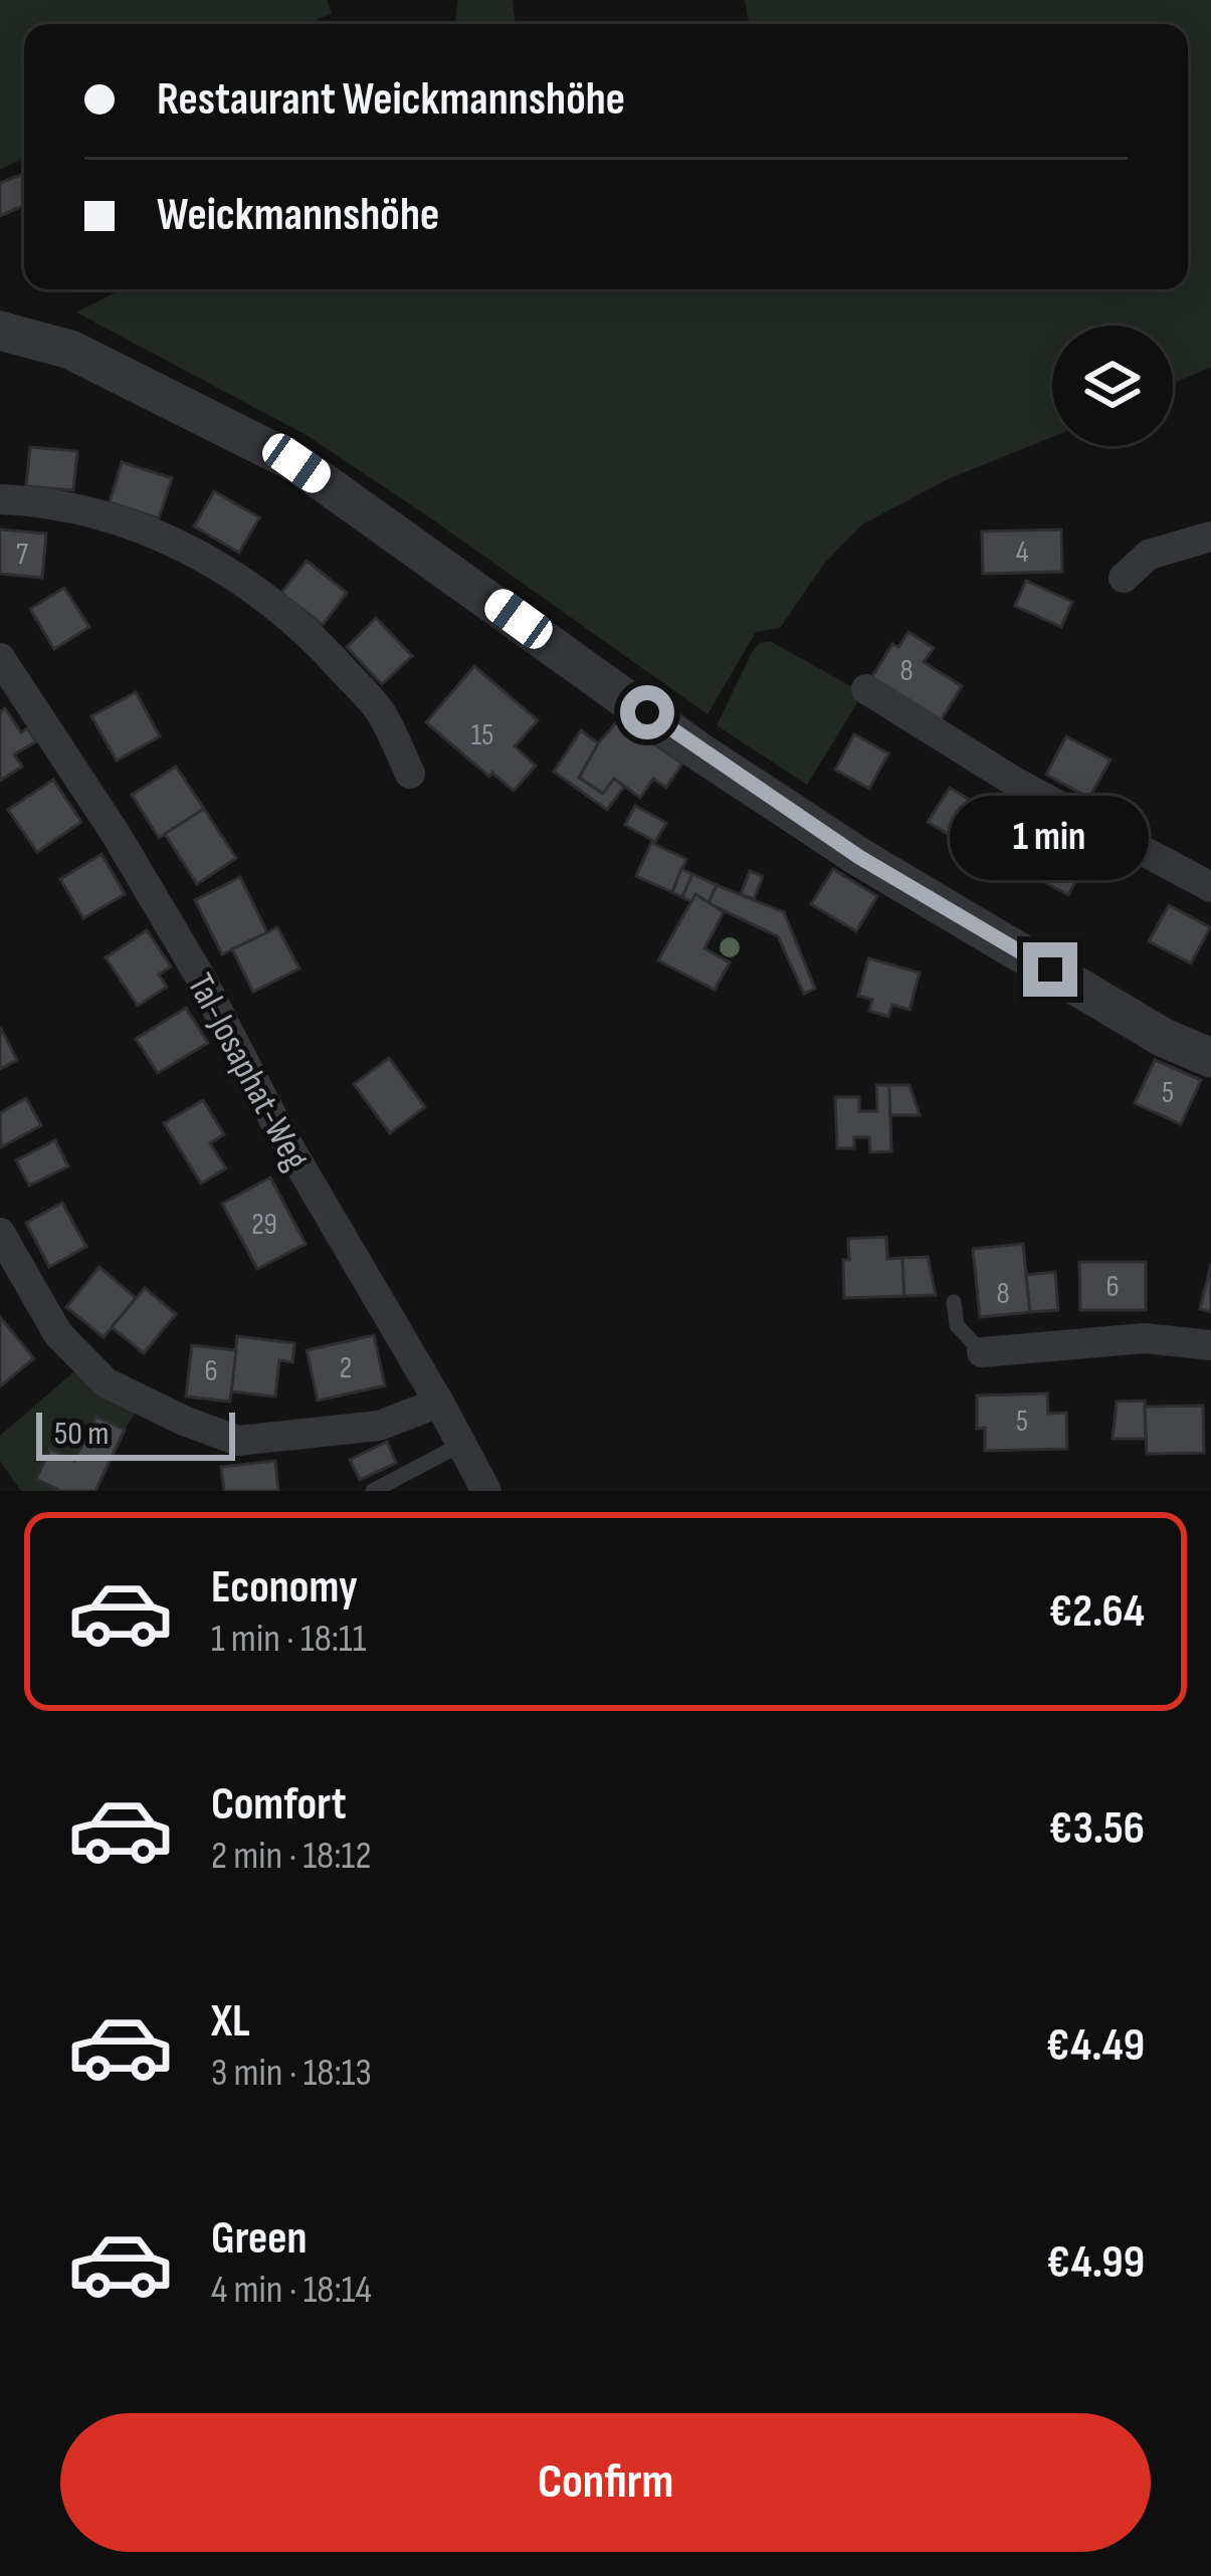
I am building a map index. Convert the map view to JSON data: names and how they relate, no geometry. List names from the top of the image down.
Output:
{
  "streets": {
    "street": ["Tal-Josaphat-Weg"]
  },
  "house_numbers": [
    "4",
    "7",
    "8",
    "15",
    "5",
    "29",
    "6",
    "8",
    "2",
    "6",
    "5"
  ],
  "scale_bar": "50 m",
  "page": {
    "banner": ["Restaurant Weickmannshöhe", "Weickmannshöhe"],
    "bubble": "1 min",
    "scale": "50 m",
    "list": [
      {
        "name": "Economy",
        "note": "1 min · 18:11",
        "value": "€2.64"
      },
      {
        "name": "Comfort",
        "note": "2 min · 18:12",
        "value": "€3.56"
      },
      {
        "name": "XL",
        "note": "3 min · 18:13",
        "value": "€4.49"
      },
      {
        "name": "Green",
        "note": "4 min · 18:14",
        "value": "€4.99"
      }
    ],
    "buttons": "Confirm"
  }
}
